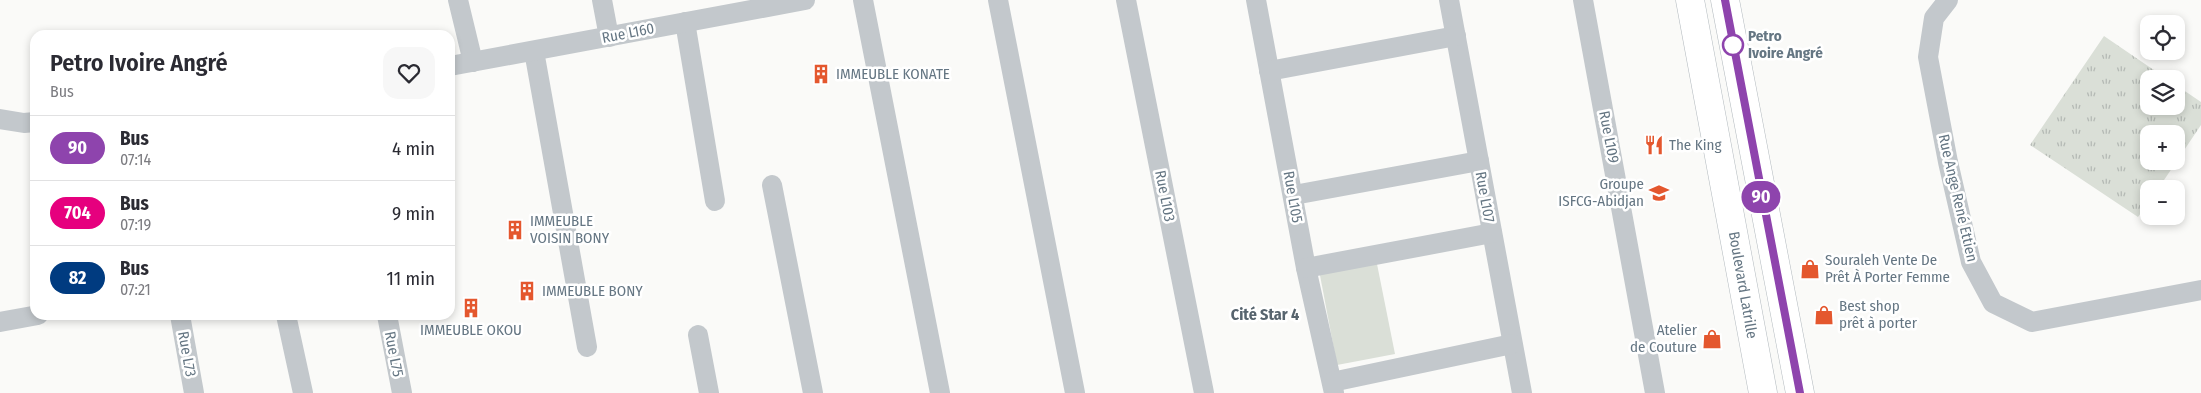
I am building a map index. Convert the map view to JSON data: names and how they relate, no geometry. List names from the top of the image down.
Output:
{
  "streets": {
    "main road": ["Boulevard Latrille"],
    "street": [
      "Rue L160",
      "Rue L109",
      "Rue L103",
      "Rue L105",
      "Rue L107",
      "Rue Ange René Ettien",
      "Rue L73",
      "Rue L75"
    ]
  },
  "districts": ["Cité Star 4"],
  "places": {
    "other": ["Petro Ivoire Angré"],
    "building": [
      "IMMEUBLE KONATE",
      "IMMEUBLE VOISIN BONY",
      "IMMEUBLE BONY",
      "IMMEUBLE OKOU"
    ],
    "restaurant": ["The King"],
    "school or university": ["Groupe ISFCG-Abidjan"],
    "shop": ["Souraleh Vente De Prêt À Porter Femme", "Best shop prêt à porter", "Atelier de Couture"]
  },
  "lines": ["bus line 90"],
  "page": {
    "on_map": "90",
    "map_buttons": ["+", "−"],
    "heading": ["Petro Ivoire Angré", "Bus"],
    "list": [
      {
        "mark": "90",
        "name": "Bus",
        "note": "07:14",
        "value": "4 min"
      },
      {
        "mark": "704",
        "name": "Bus",
        "note": "07:19",
        "value": "9 min"
      },
      {
        "mark": "82",
        "name": "Bus",
        "note": "07:21",
        "value": "11 min"
      }
    ]
  }
}
